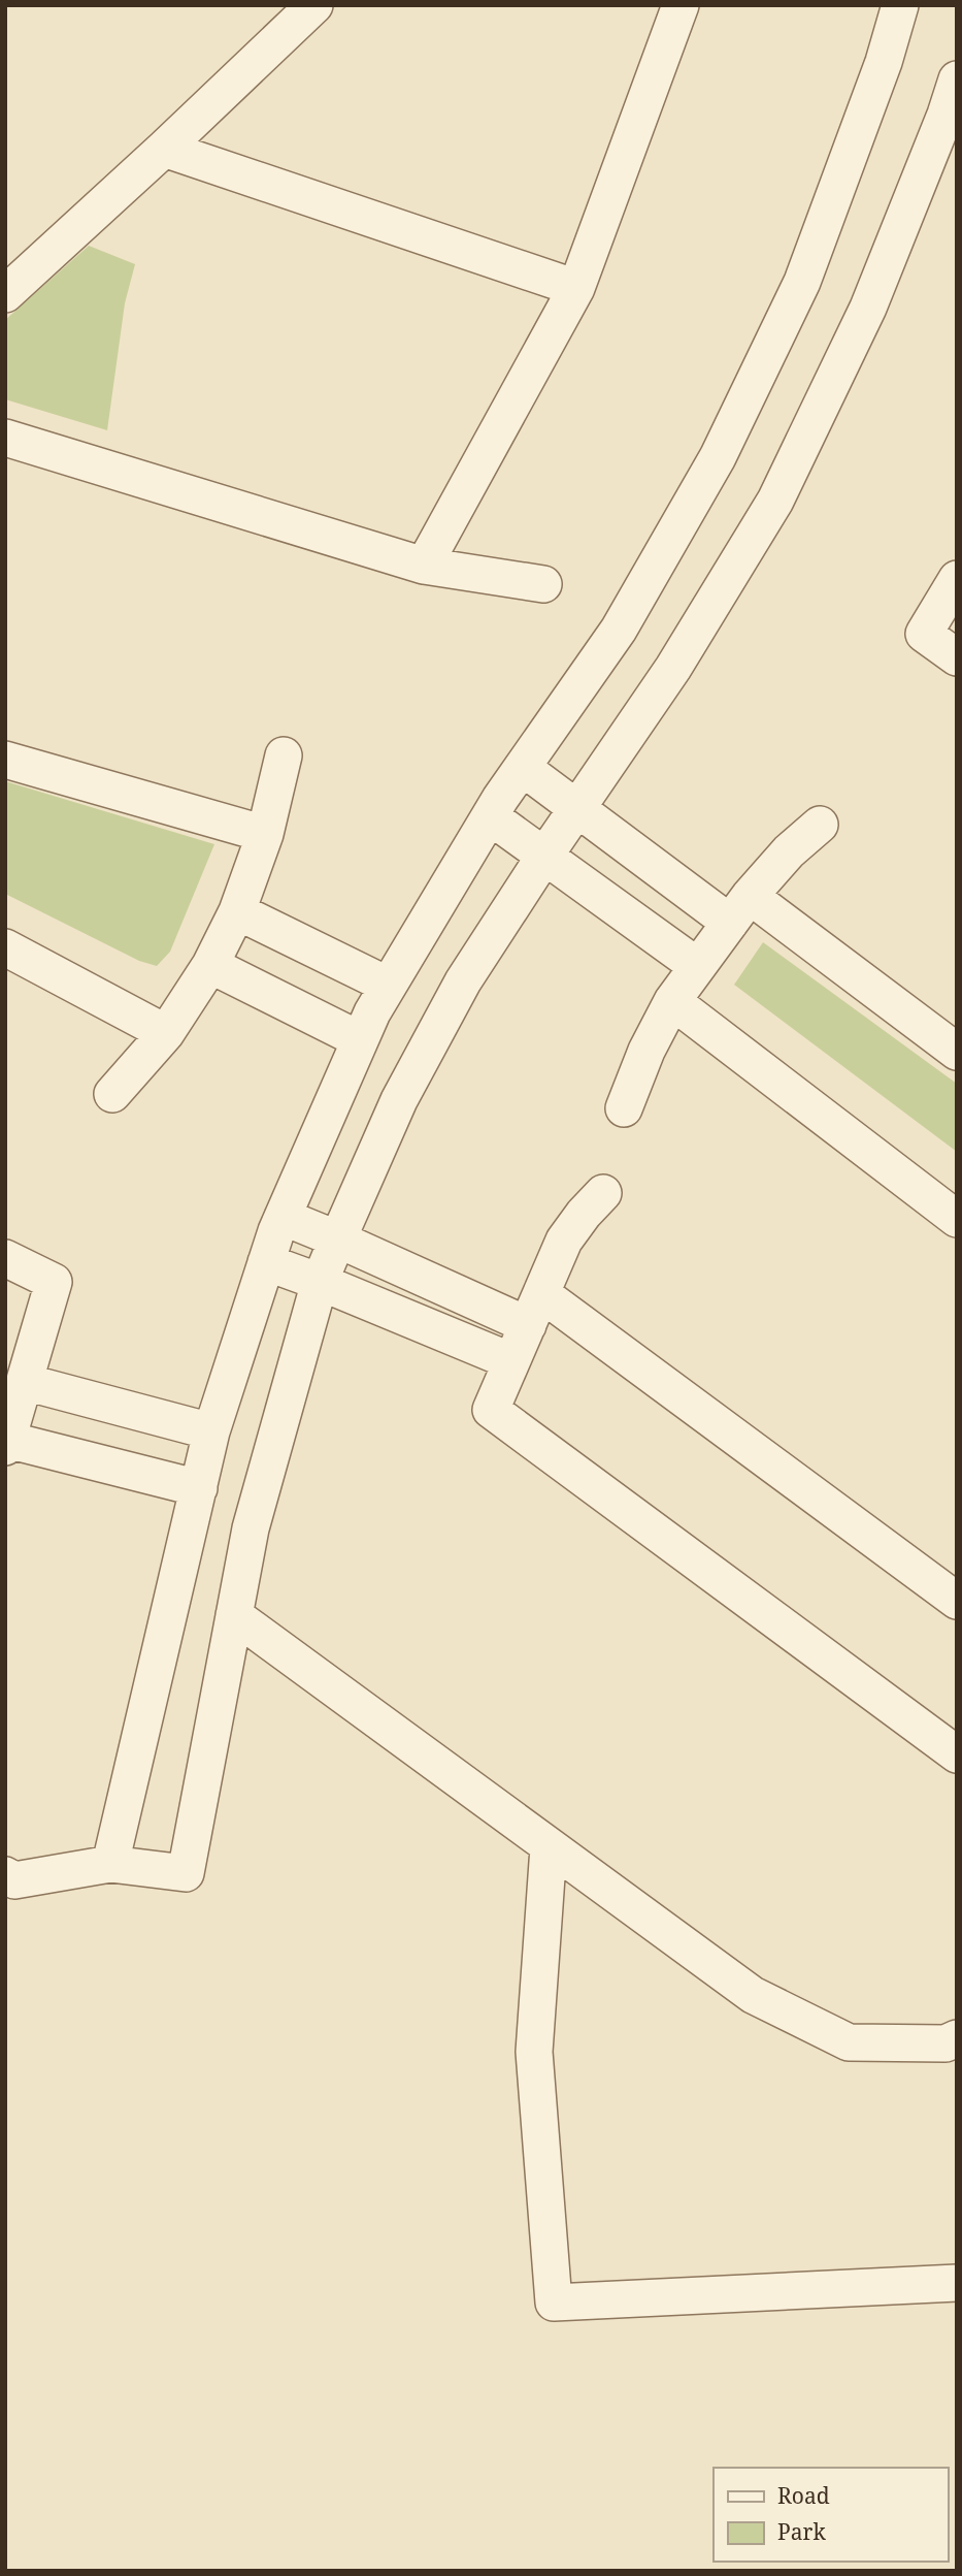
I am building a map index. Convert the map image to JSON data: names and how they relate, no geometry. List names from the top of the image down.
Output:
{
  "legend": ["Road", "Park"]
}
